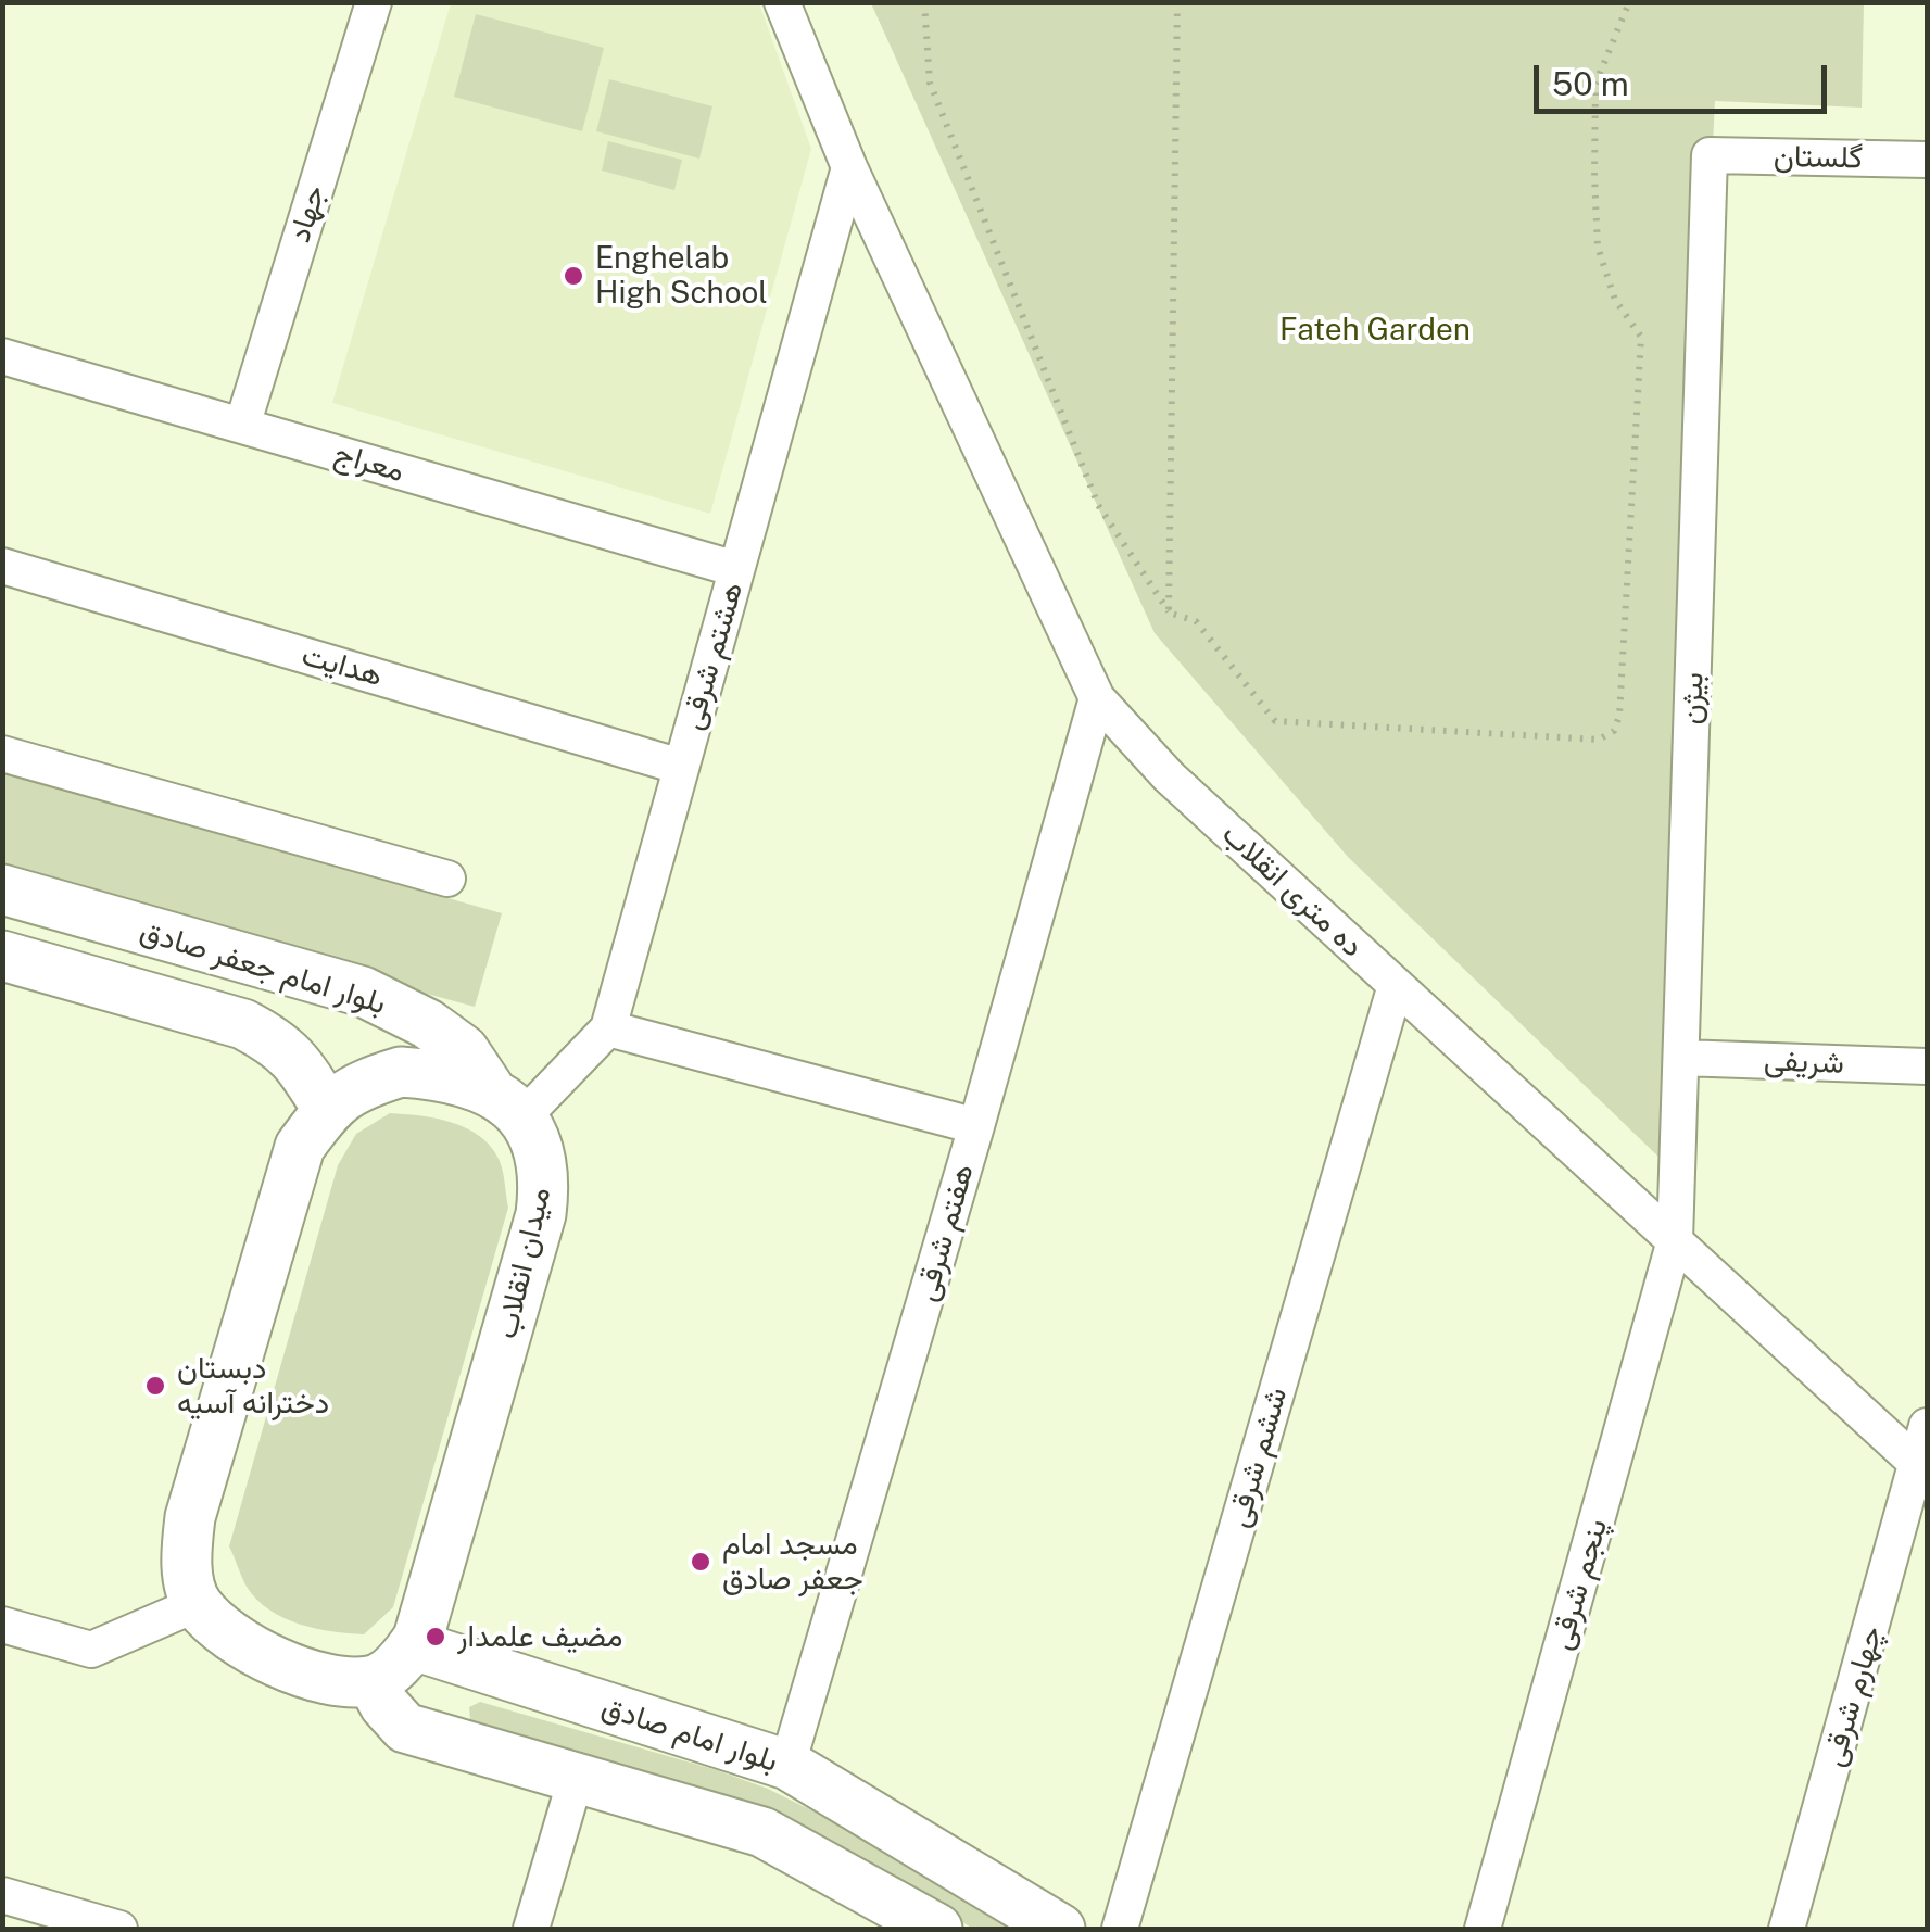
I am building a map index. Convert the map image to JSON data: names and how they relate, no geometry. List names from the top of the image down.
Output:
{
  "streets": {
    "main road": ["بلوار امام جعفر صادق", "میدان انقلاب", "بلوار امام صادق"],
    "street": [
      "گلستان",
      "جهاد",
      "معراج",
      "هشتم شرقی",
      "هدایت",
      "بیژن",
      "ده متری انقلاب",
      "شریفی",
      "هفتم شرقی",
      "ششم شرقی",
      "پنجم شرقی",
      "چهارم شرقی"
    ]
  },
  "crossings": [
    ["گلستان", "بیژن"],
    ["جهاد", "معراج"],
    ["معراج", "هشتم شرقی"],
    ["هشتم شرقی", "هدایت"],
    ["هشتم شرقی", "ده متری انقلاب"],
    ["هشتم شرقی", "بلوار امام جعفر صادق"],
    ["هشتم شرقی", "میدان انقلاب"],
    ["بیژن", "ده متری انقلاب"],
    ["بیژن", "شریفی"],
    ["بیژن", "پنجم شرقی"],
    ["ده متری انقلاب", "هفتم شرقی"],
    ["ده متری انقلاب", "ششم شرقی"],
    ["ده متری انقلاب", "پنجم شرقی"],
    ["ده متری انقلاب", "چهارم شرقی"],
    ["بلوار امام جعفر صادق", "میدان انقلاب"],
    ["هفتم شرقی", "بلوار امام صادق"],
    ["میدان انقلاب", "بلوار امام صادق"]
  ],
  "parks": ["Fateh Garden"],
  "places": [
    "Enghelab High School",
    "دبستان دخترانه آسیه",
    "مسجد امام جعفر صادق",
    "مضیف علمدار"
  ],
  "scale_bar": "50 m"
}
